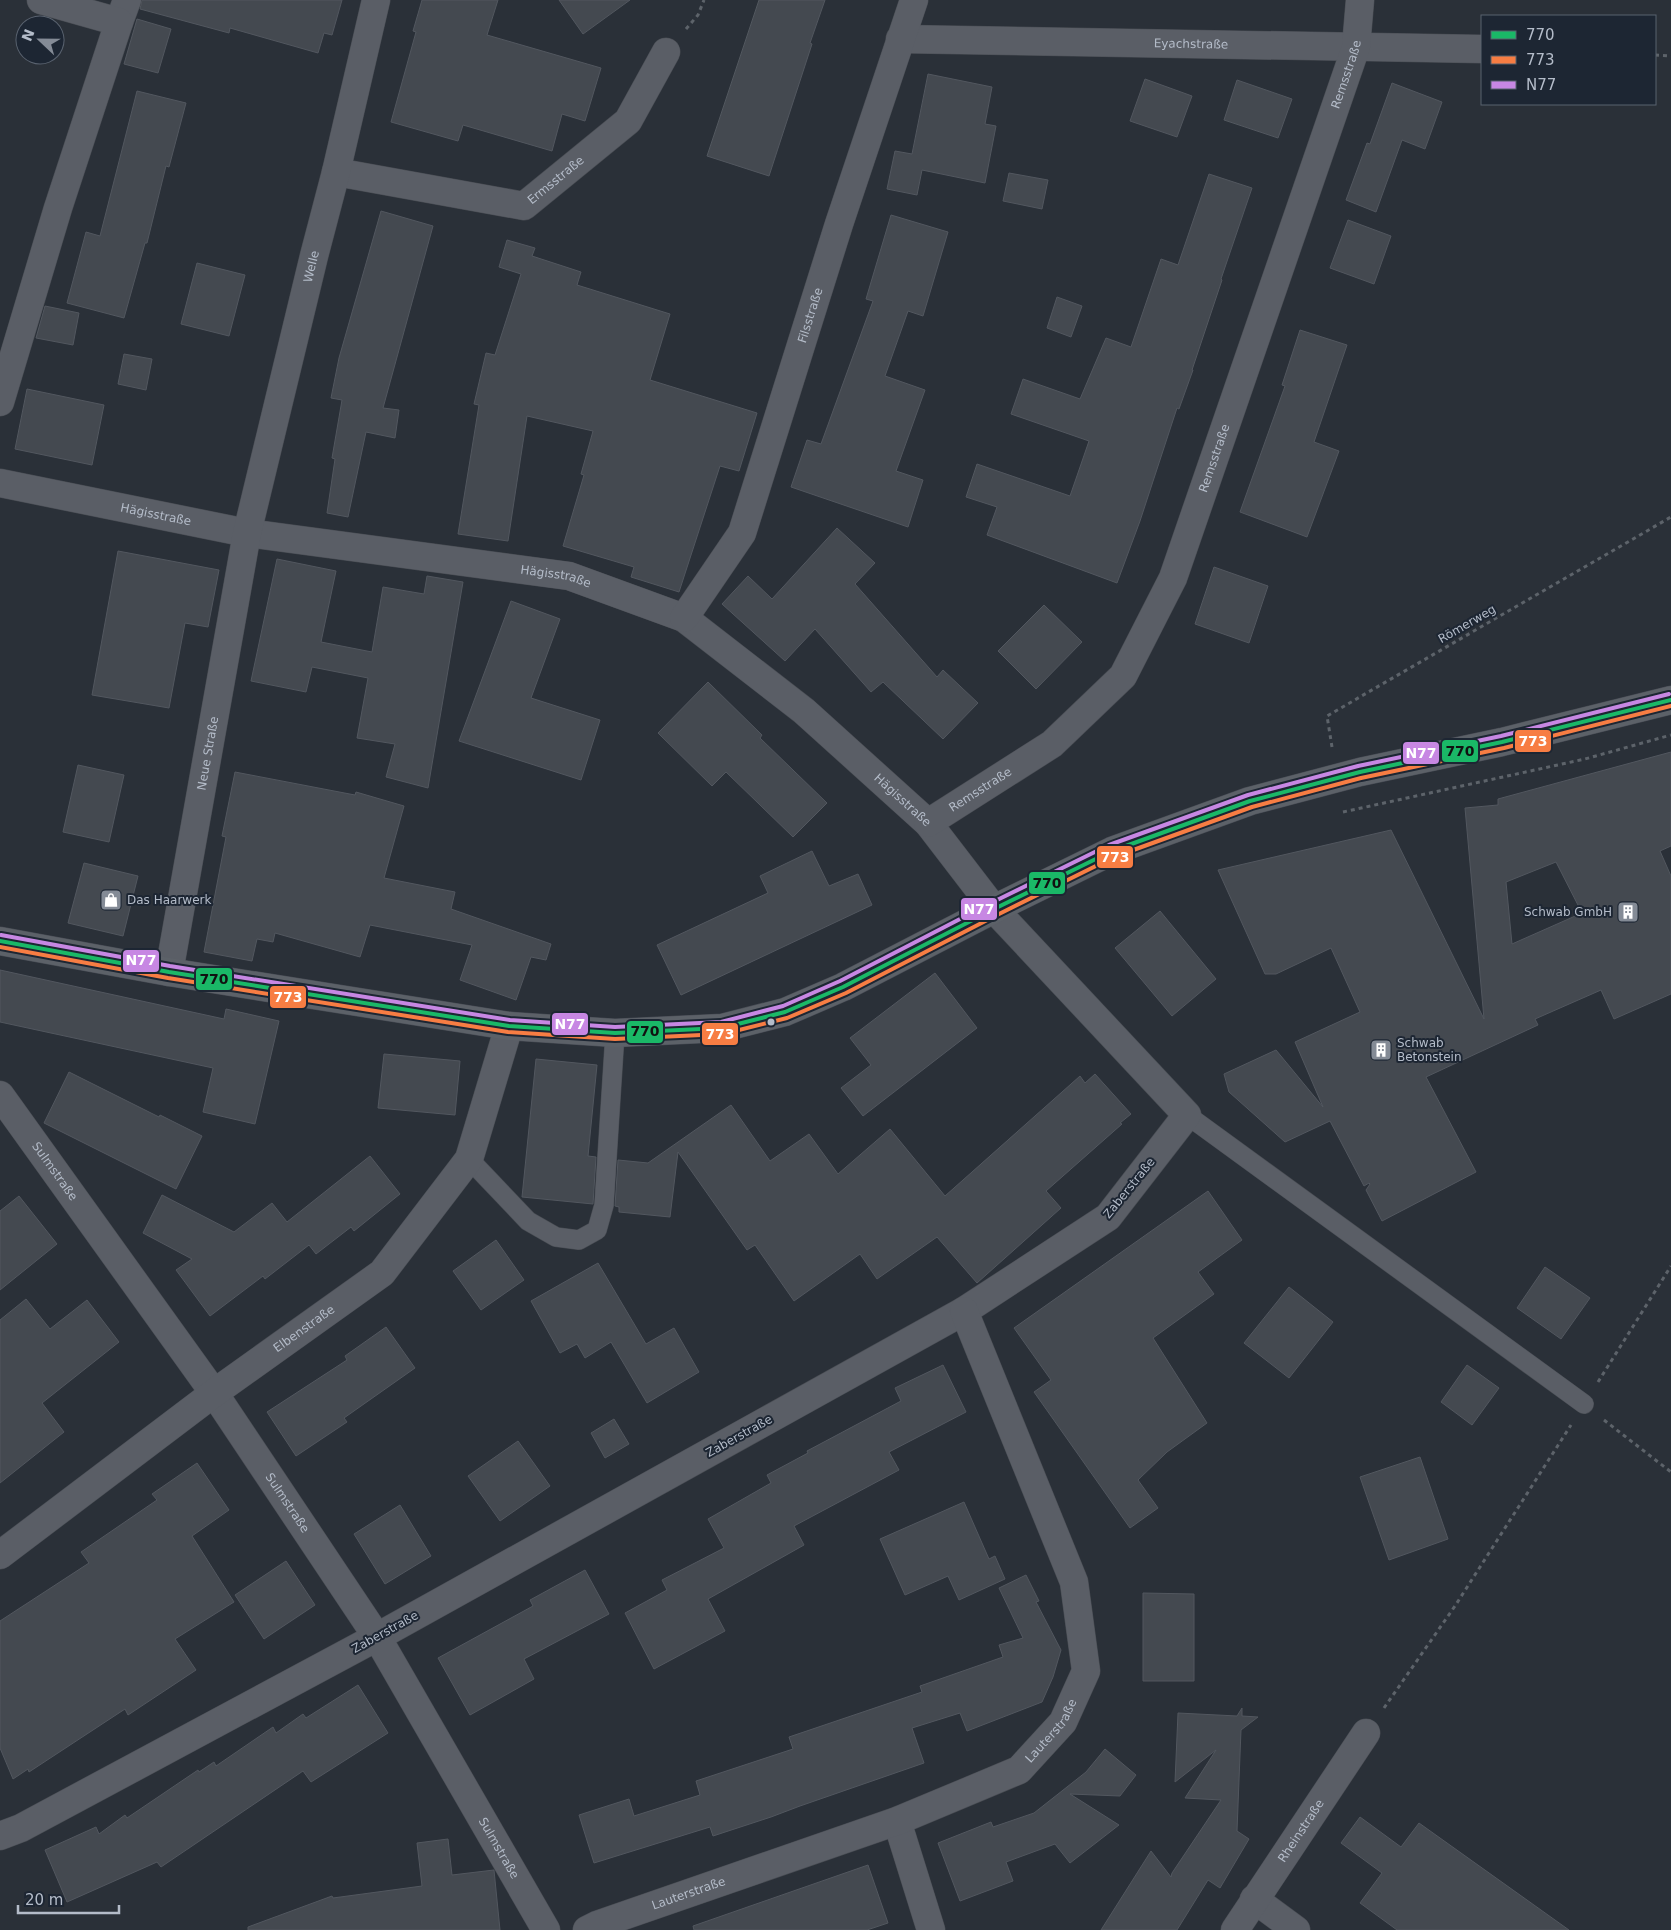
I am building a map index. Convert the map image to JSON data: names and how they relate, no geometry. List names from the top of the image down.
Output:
{
  "streets": {
    "street": [
      "Eyachstraße",
      "Remsstraße",
      "Ermsstraße",
      "Welle",
      "Filsstraße",
      "Hägisstraße",
      "Neue Straße",
      "Sulmstraße",
      "Zaberstraße",
      "Elbenstraße",
      "Lauterstraße",
      "Rheinstraße"
    ],
    "path": ["Römerweg"]
  },
  "crossings": [
    ["Eyachstraße", "Remsstraße"],
    ["Eyachstraße", "Filsstraße"],
    ["Remsstraße", "Hägisstraße"],
    ["Ermsstraße", "Welle"],
    ["Welle", "Hägisstraße"],
    ["Welle", "Neue Straße"],
    ["Filsstraße", "Hägisstraße"],
    ["Hägisstraße", "Neue Straße"],
    ["Sulmstraße", "Zaberstraße"],
    ["Sulmstraße", "Elbenstraße"],
    ["Zaberstraße", "Lauterstraße"]
  ],
  "places": {
    "shop": ["Das Haarwerk"],
    "building": ["Schwab GmbH", "Schwab Betonstein"]
  },
  "lines": ["transit line N77", "transit line 770", "transit line 773"],
  "legend": ["770", "773", "N77"],
  "scale_bar": "20 m",
  "north": "left"
}
